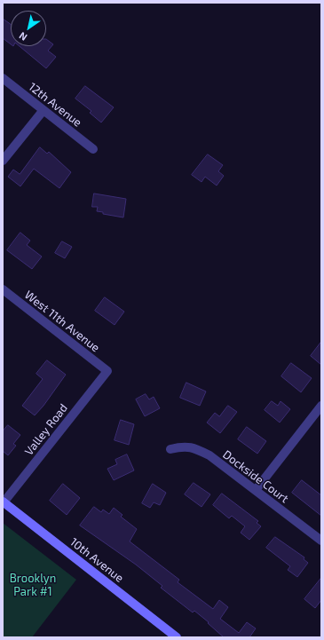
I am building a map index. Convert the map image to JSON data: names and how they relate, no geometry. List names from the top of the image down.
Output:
{
  "streets": {
    "street": [
      "12th Avenue",
      "West 11th Avenue",
      "Valley Road",
      "Dockside Court",
      "10th Avenue"
    ]
  },
  "crossings": [
    ["West 11th Avenue", "Valley Road"],
    ["Valley Road", "10th Avenue"]
  ],
  "parks": ["Brooklyn Park #1"],
  "north": "bottom left"
}
